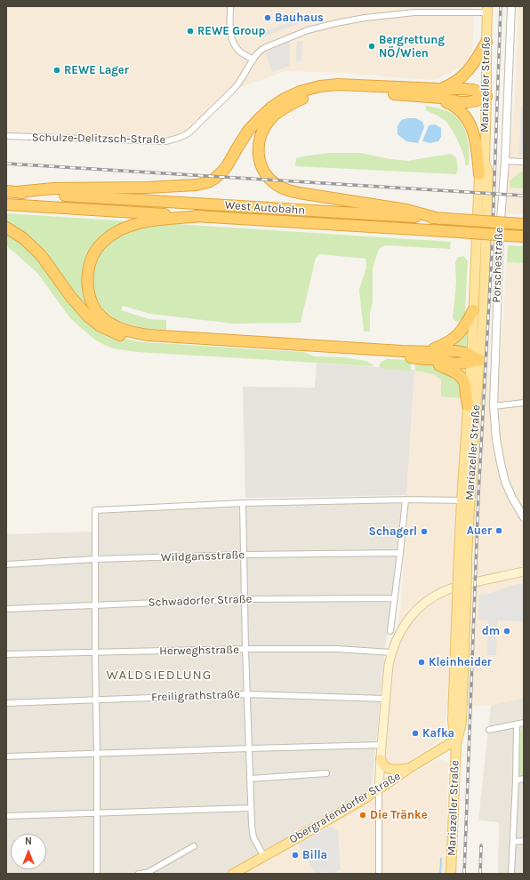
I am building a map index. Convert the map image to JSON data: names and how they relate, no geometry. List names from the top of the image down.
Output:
{
  "streets": {
    "highway": ["West Autobahn"],
    "main road": ["Mariazeller Straße", "Obergrafendorfer Straße"],
    "street": [
      "Schulze-Delitzsch-Straße",
      "Porschestraße",
      "Wildgansstraße",
      "Schwadorfer Straße",
      "Herweghstraße",
      "Freiligrathstraße"
    ]
  },
  "crossings": [
    ["Mariazeller Straße", "Schulze-Delitzsch-Straße"],
    ["Mariazeller Straße", "Obergrafendorfer Straße"]
  ],
  "districts": ["WALDSIEDLUNG"],
  "places": [
    "Bauhaus",
    "REWE Group",
    "Bergrettung NÖ/Wien",
    "REWE Lager",
    "Auer",
    "Schagerl",
    "dm",
    "Kleinheider",
    "Kafka",
    "Die Tränke",
    "Billa"
  ],
  "north": "top"
}
